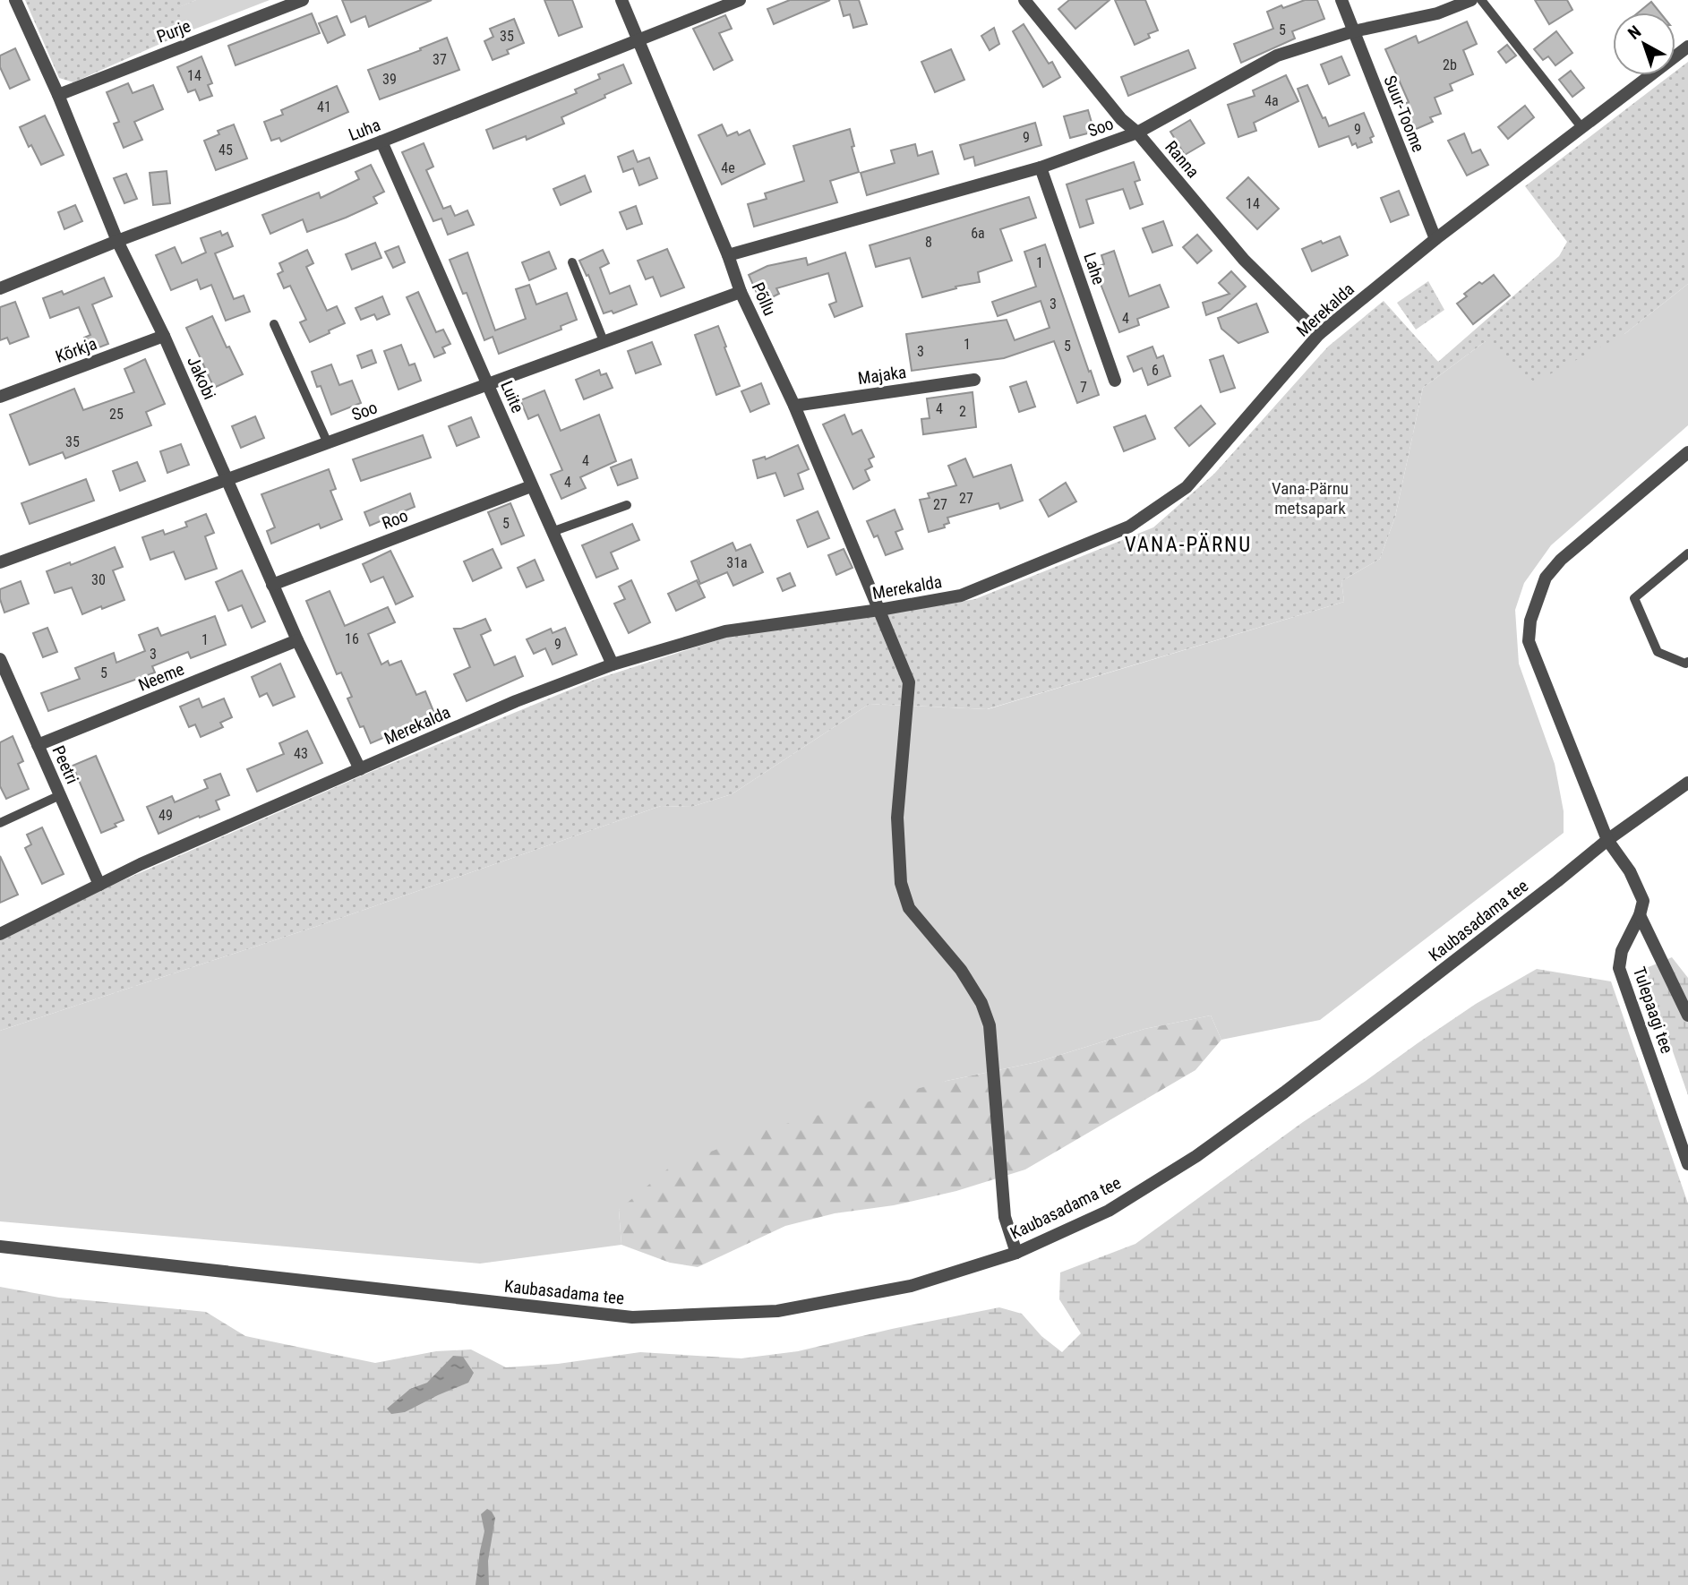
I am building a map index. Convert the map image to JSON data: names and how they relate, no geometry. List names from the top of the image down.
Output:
{
  "streets": {
    "street": [
      "Purje",
      "Suur-Toome",
      "Soo",
      "Luha",
      "Ranna",
      "Lahe",
      "Põllu",
      "Merekalda",
      "Kõrkja",
      "Majaka",
      "Jakobi",
      "Luite",
      "Roo",
      "Neeme",
      "Peetri",
      "Kaubasadama tee",
      "Tulepaagi tee"
    ]
  },
  "crossings": [
    ["Purje", "Jakobi"],
    ["Suur-Toome", "Soo"],
    ["Suur-Toome", "Merekalda"],
    ["Soo", "Ranna"],
    ["Soo", "Lahe"],
    ["Soo", "Põllu"],
    ["Soo", "Jakobi"],
    ["Soo", "Luite"],
    ["Luha", "Põllu"],
    ["Luha", "Jakobi"],
    ["Luha", "Luite"],
    ["Ranna", "Merekalda"],
    ["Põllu", "Merekalda"],
    ["Põllu", "Majaka"],
    ["Põllu", "Kaubasadama tee"],
    ["Merekalda", "Jakobi"],
    ["Merekalda", "Luite"],
    ["Merekalda", "Peetri"],
    ["Kõrkja", "Jakobi"],
    ["Jakobi", "Roo"],
    ["Jakobi", "Neeme"],
    ["Luite", "Roo"],
    ["Neeme", "Peetri"]
  ],
  "districts": ["VANA-PÄRNU"],
  "parks": ["Vana-Pärnu metsapark"],
  "house_numbers": [
    "5",
    "35",
    "37",
    "2b",
    "14",
    "39",
    "4a",
    "41",
    "9",
    "9",
    "45",
    "4e",
    "14",
    "6a",
    "8",
    "1",
    "3",
    "4",
    "1",
    "5",
    "3",
    "6",
    "7",
    "4",
    "2",
    "25",
    "35",
    "4",
    "4",
    "27",
    "27",
    "5",
    "31a",
    "30",
    "16",
    "1",
    "9",
    "3",
    "5",
    "43",
    "49"
  ],
  "north": "top left"
}
